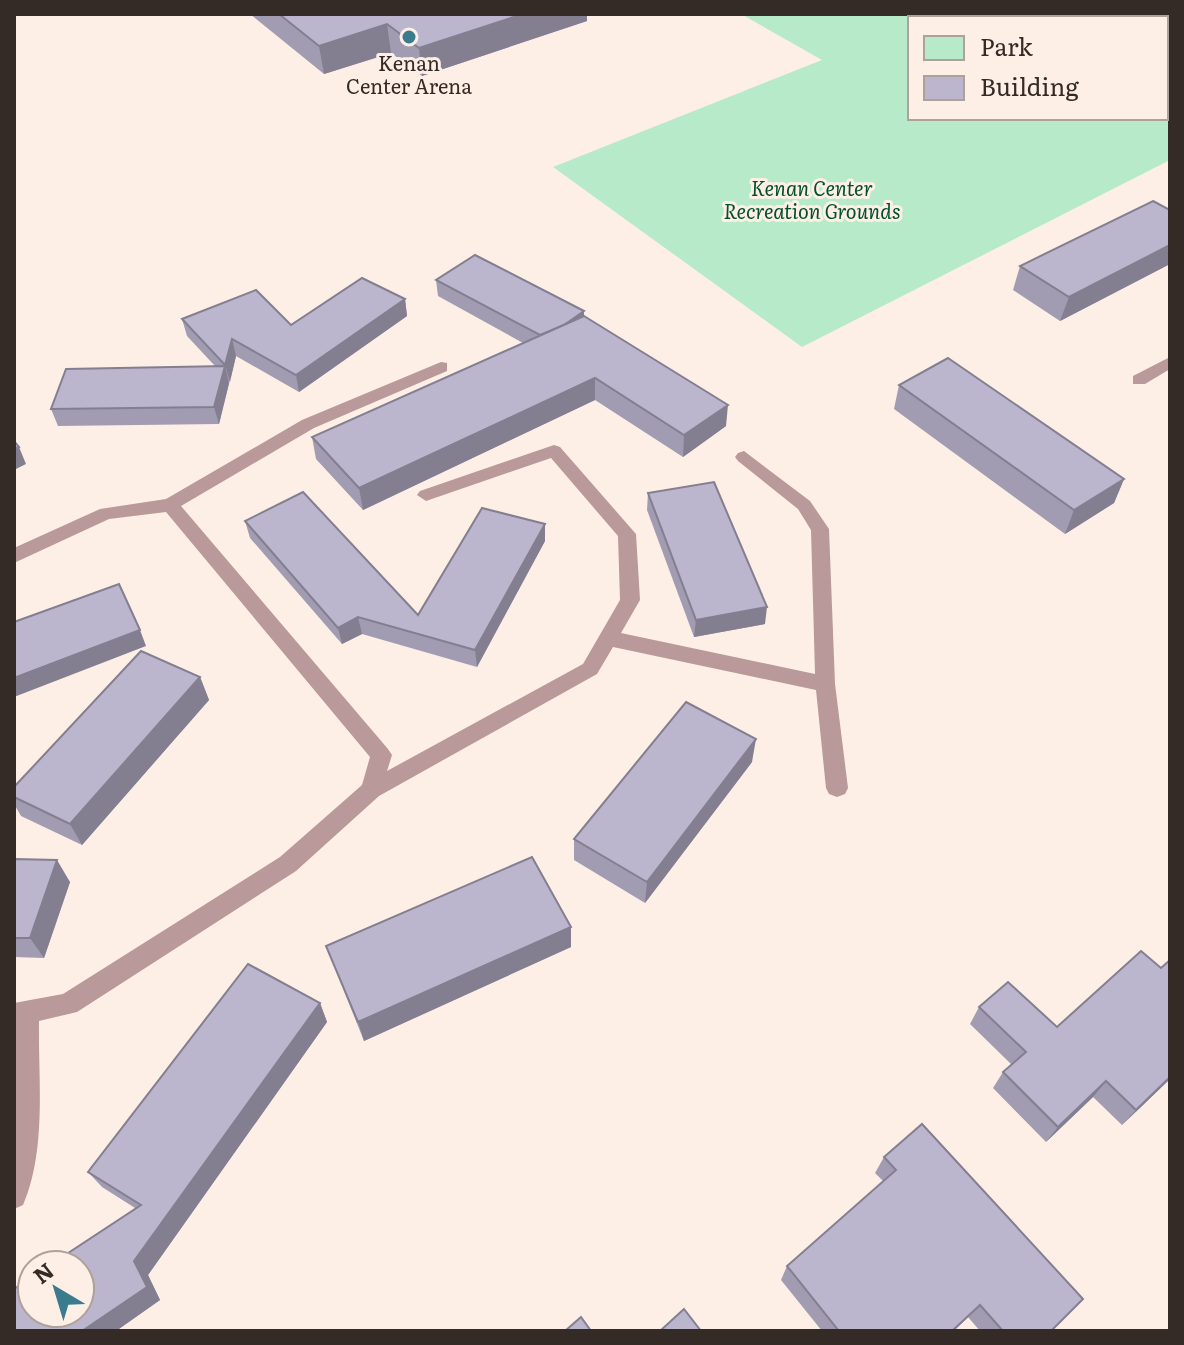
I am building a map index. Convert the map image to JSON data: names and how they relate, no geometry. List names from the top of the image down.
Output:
{
  "parks": ["Kenan Center Recreation Grounds"],
  "places": ["Kenan Center Arena"],
  "legend": ["Park", "Building"],
  "north": "top left"
}
